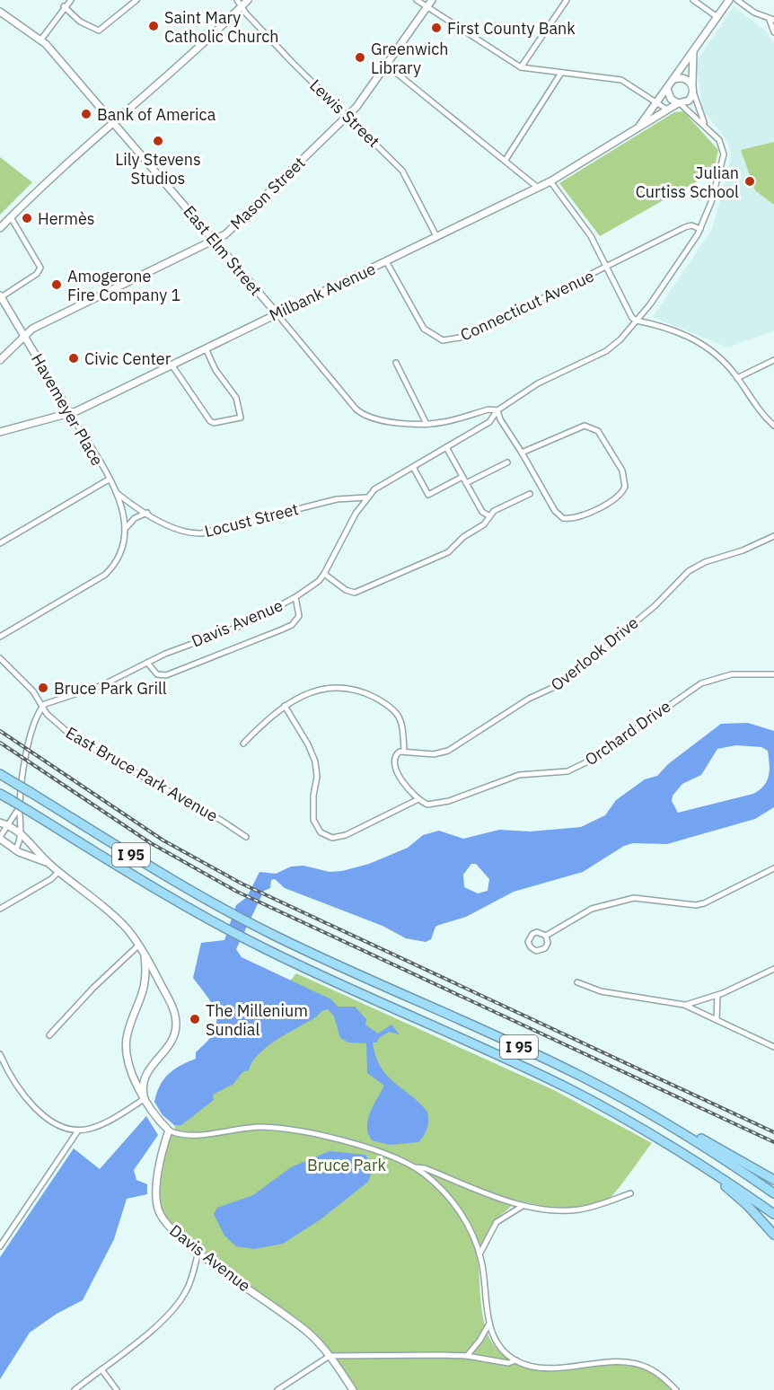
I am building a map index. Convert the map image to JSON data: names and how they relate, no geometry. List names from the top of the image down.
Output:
{
  "streets": {
    "highway": ["I 95"],
    "main road": [
      "Mason Street",
      "East Elm Street",
      "Milbank Avenue",
      "Havemeyer Place",
      "Davis Avenue"
    ],
    "street": [
      "Lewis Street",
      "Connecticut Avenue",
      "Locust Street",
      "Overlook Drive",
      "Orchard Drive",
      "East Bruce Park Avenue"
    ]
  },
  "crossings": [
    ["Lewis Street", "Mason Street"],
    ["Lewis Street", "Milbank Avenue"],
    ["Mason Street", "East Elm Street"],
    ["Mason Street", "Havemeyer Place"],
    ["East Elm Street", "Milbank Avenue"],
    ["East Elm Street", "Connecticut Avenue"],
    ["East Elm Street", "Davis Avenue"],
    ["Milbank Avenue", "Connecticut Avenue"],
    ["Milbank Avenue", "Havemeyer Place"],
    ["Havemeyer Place", "Locust Street"],
    ["Locust Street", "Davis Avenue"],
    ["Davis Avenue", "East Bruce Park Avenue"]
  ],
  "parks": ["Bruce Park"],
  "places": [
    "Saint Mary Catholic Church",
    "First County Bank",
    "Greenwich Library",
    "Bank of America",
    "Lily Stevens Studios",
    "Julian Curtiss School",
    "Hermès",
    "Amogerone Fire Company 1",
    "Civic Center",
    "Bruce Park Grill",
    "The Millenium Sundial"
  ]
}
